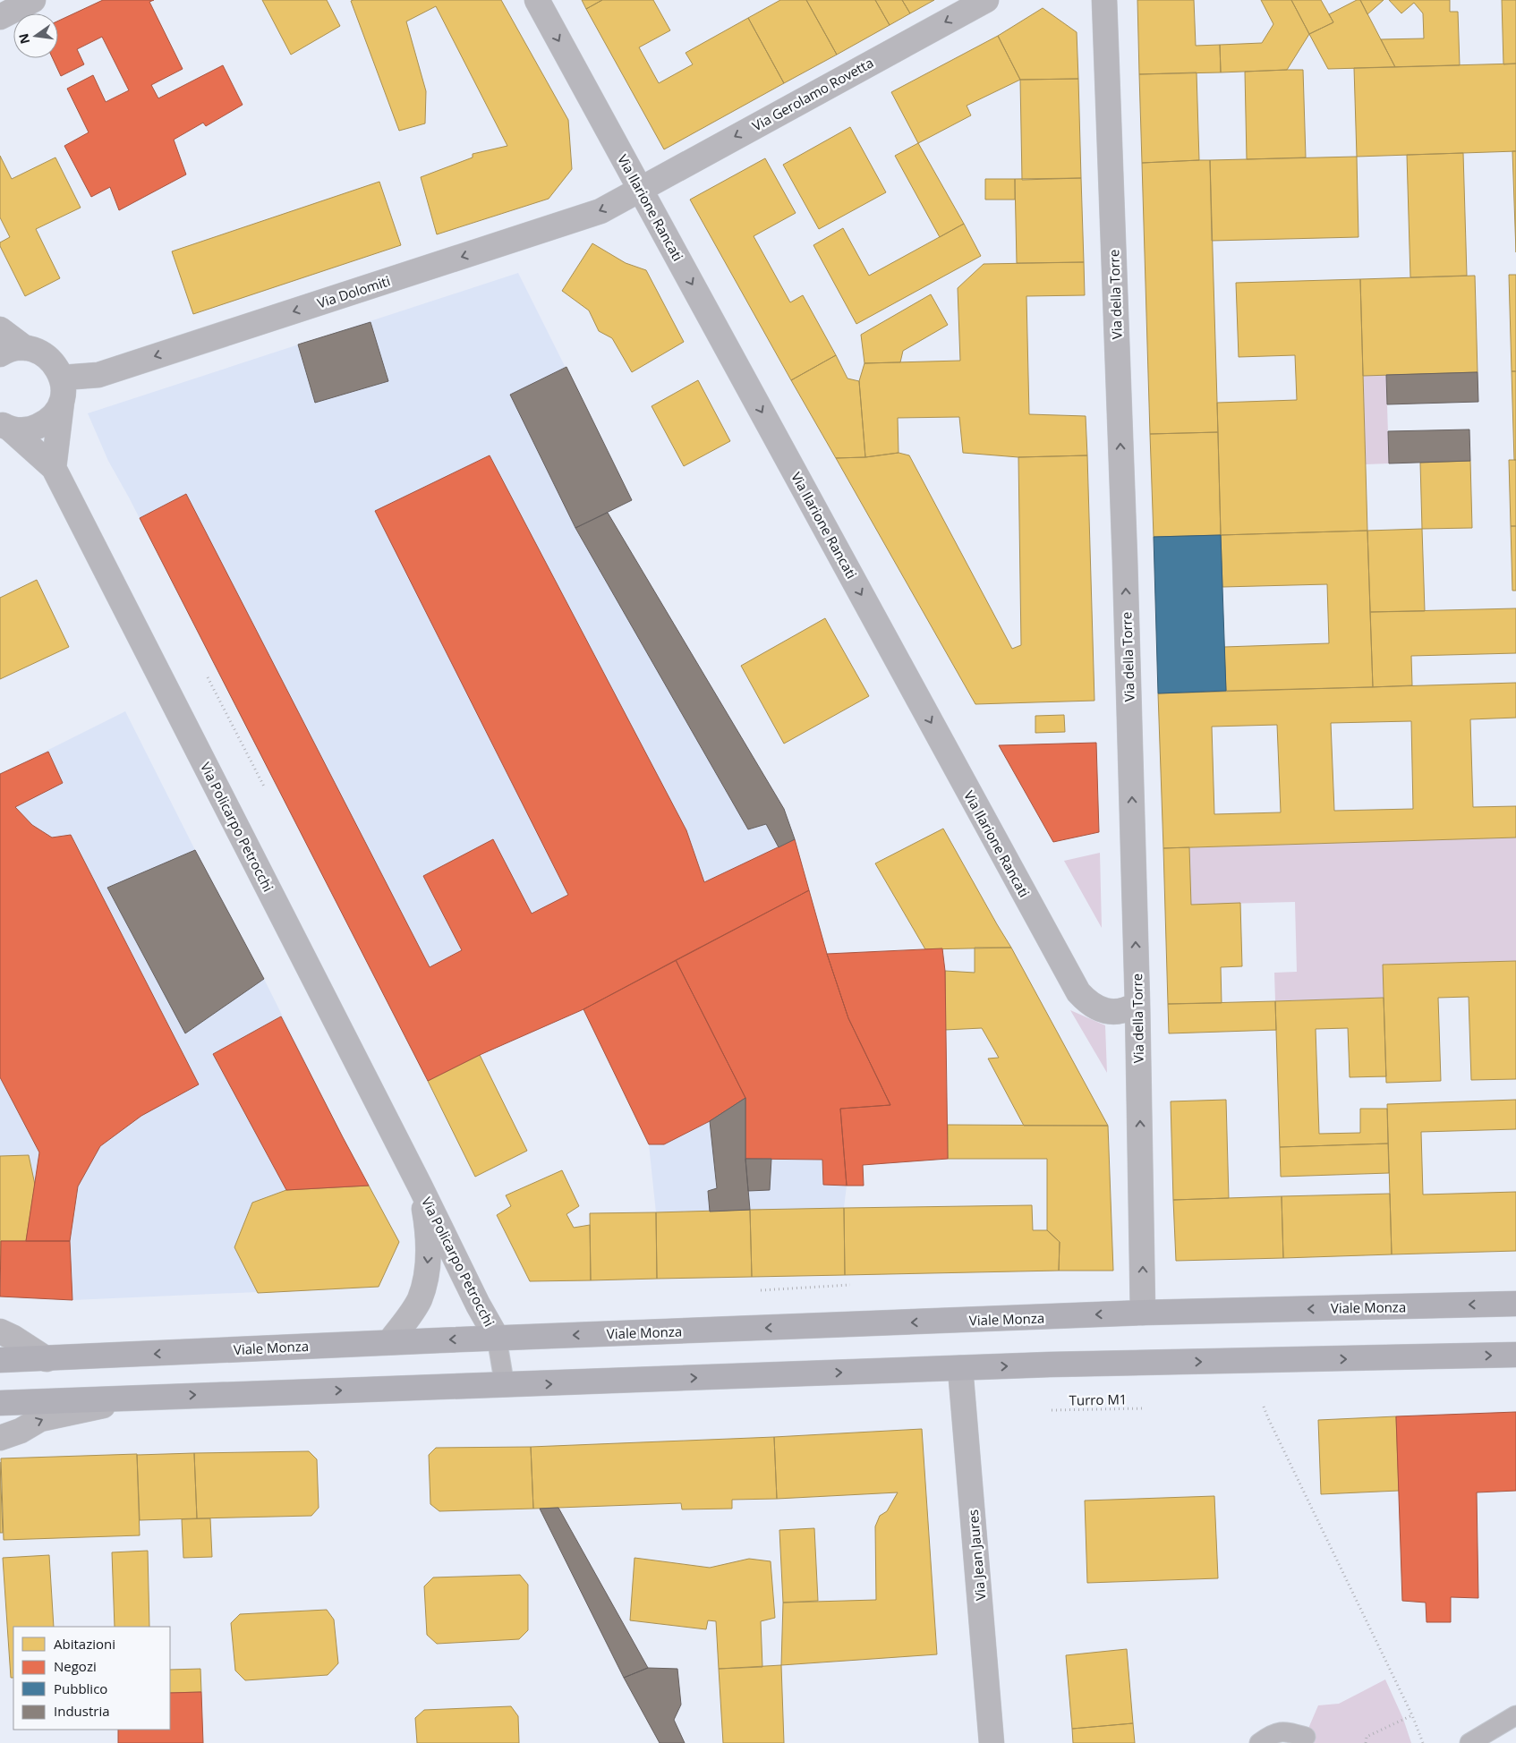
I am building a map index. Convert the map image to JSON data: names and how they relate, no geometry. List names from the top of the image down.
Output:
{
  "streets": {
    "main road": ["Viale Monza"],
    "street": [
      "Via Gerolamo Rovetta",
      "Via Ilarione Rancati",
      "Via Dolomiti",
      "Via della Torre",
      "Via Policarpo Petrocchi",
      "Via Jean Jaures"
    ],
    "path": ["Turro M1"]
  },
  "crossings": [
    ["Via Gerolamo Rovetta", "Via Ilarione Rancati"],
    ["Via Gerolamo Rovetta", "Via Dolomiti"],
    ["Via Ilarione Rancati", "Via Dolomiti"],
    ["Via Ilarione Rancati", "Via della Torre"],
    ["Via della Torre", "Viale Monza"],
    ["Via Policarpo Petrocchi", "Viale Monza"]
  ],
  "one_way": [
    "Via Gerolamo Rovetta",
    "Via Ilarione Rancati",
    "Via Dolomiti",
    "Via della Torre"
  ],
  "legend": [
    "Abitazioni",
    "Negozi",
    "Pubblico",
    "Industria"
  ],
  "north": "left"
}
